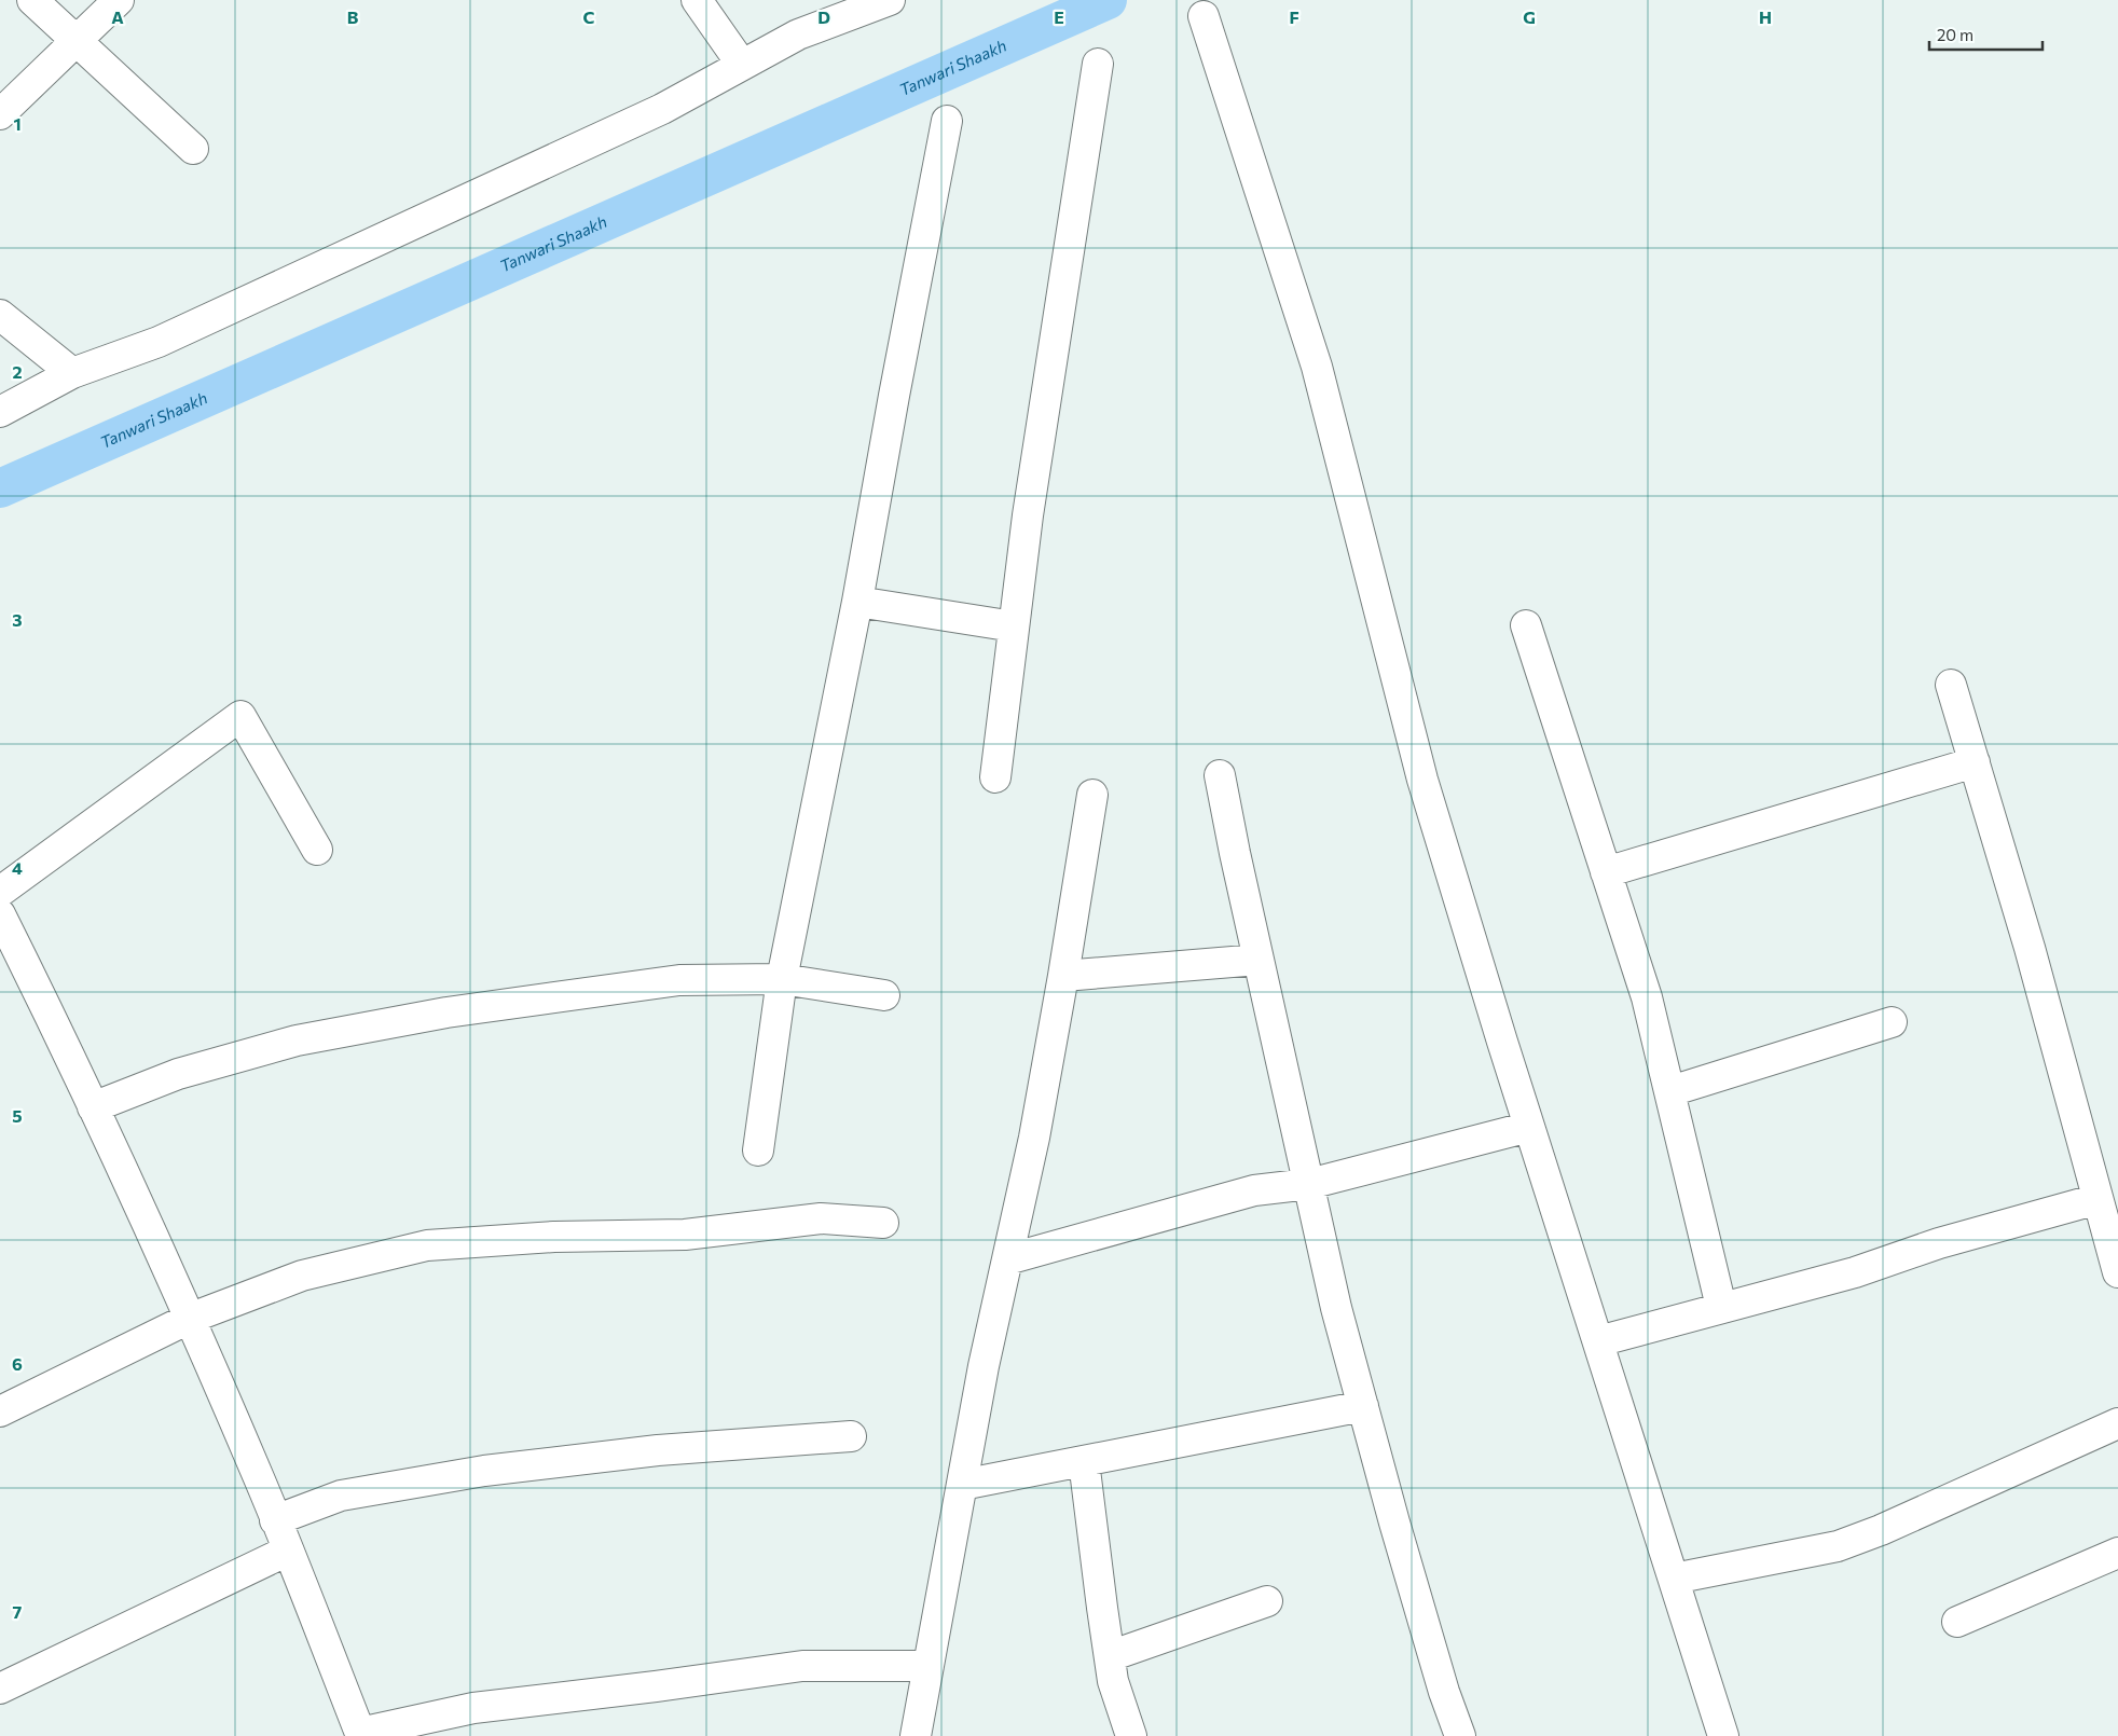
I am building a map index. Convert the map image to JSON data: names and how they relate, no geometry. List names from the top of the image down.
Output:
{
  "water": ["Tanwari Shaakh"],
  "scale_bar": "20 m",
  "grid": {
    "columns": [
      "A",
      "B",
      "C",
      "D",
      "E",
      "F",
      "G",
      "H"
    ],
    "rows": [
      "1",
      "2",
      "3",
      "4",
      "5",
      "6",
      "7"
    ]
  }
}
